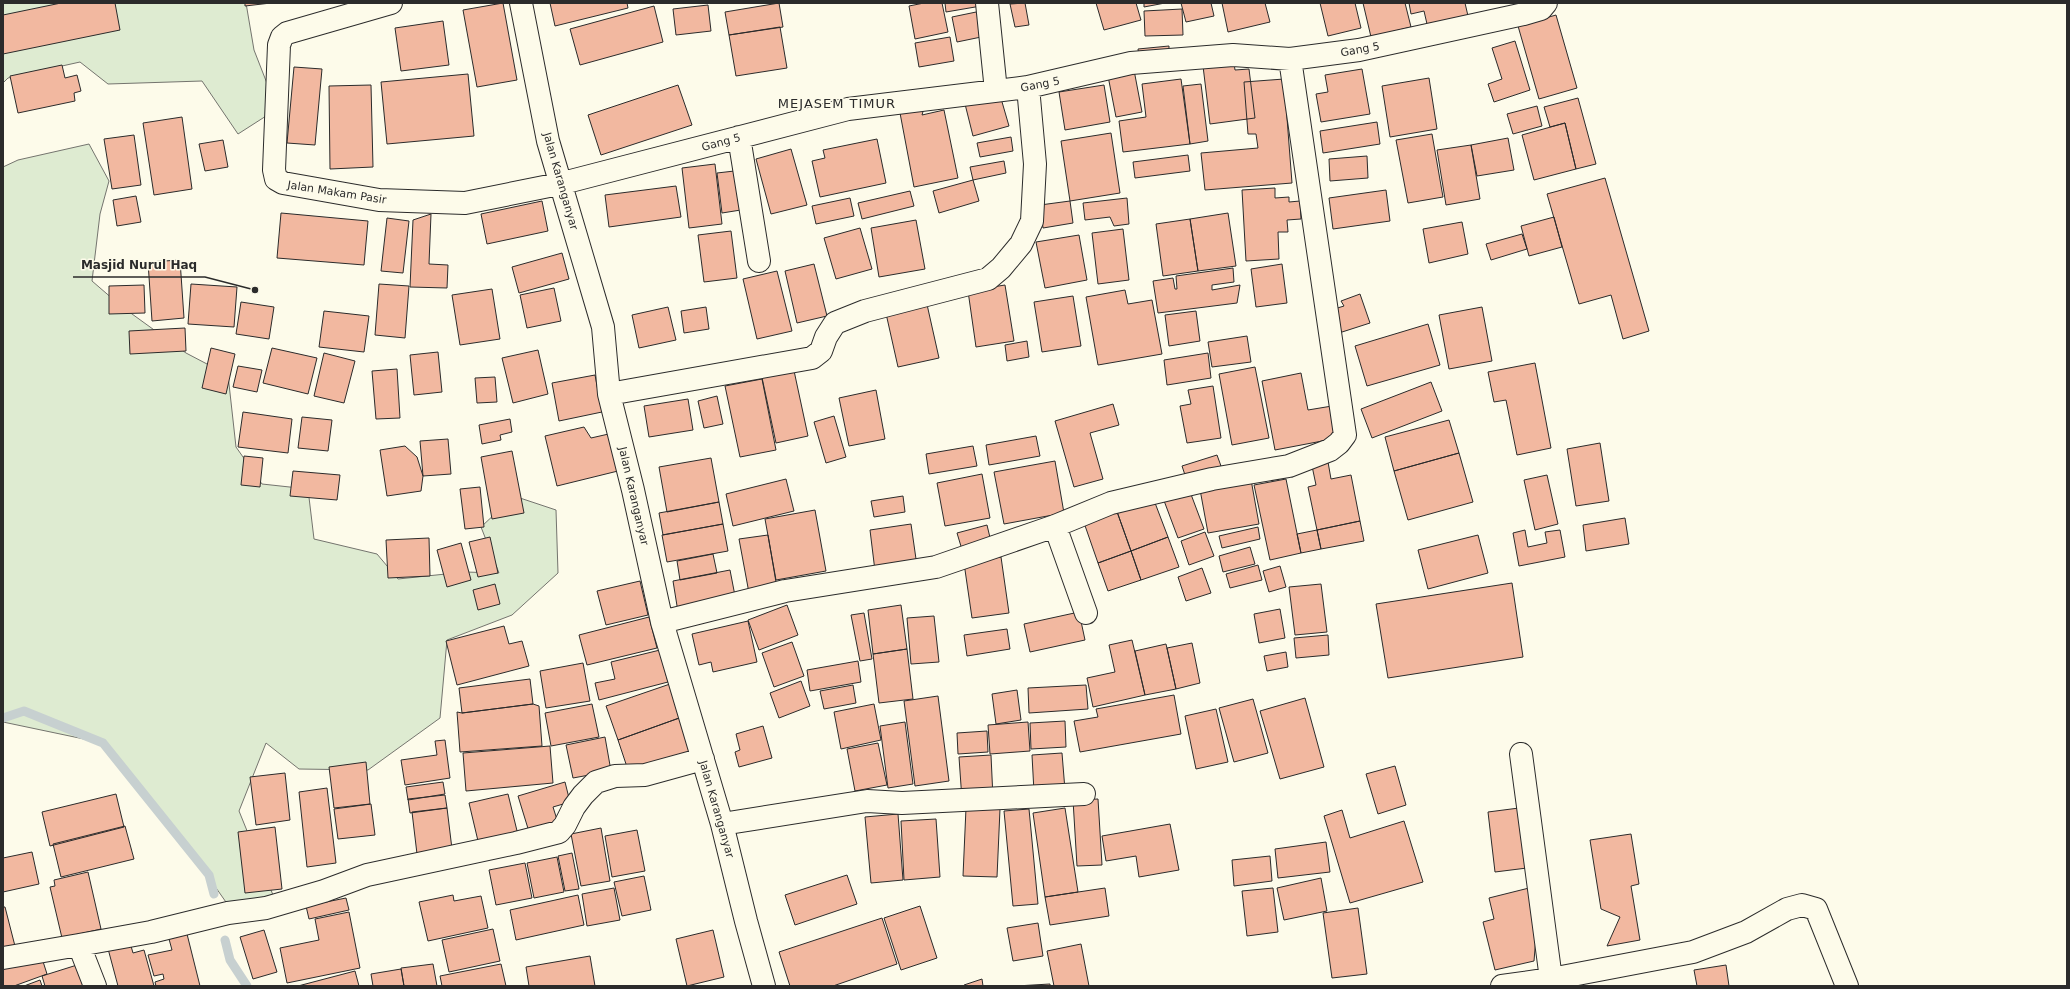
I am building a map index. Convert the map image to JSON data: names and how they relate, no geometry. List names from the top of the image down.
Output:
{
  "streets": {
    "street": ["Gang 5", "Jalan Karanganyar", "Jalan Makam Pasir"]
  },
  "crossings": [
    ["Gang 5", "Jalan Karanganyar"],
    ["Gang 5", "Jalan Makam Pasir"],
    ["Jalan Karanganyar", "Jalan Makam Pasir"]
  ],
  "districts": ["MEJASEM TIMUR"],
  "places": ["Masjid Nurul Haq"]
}
